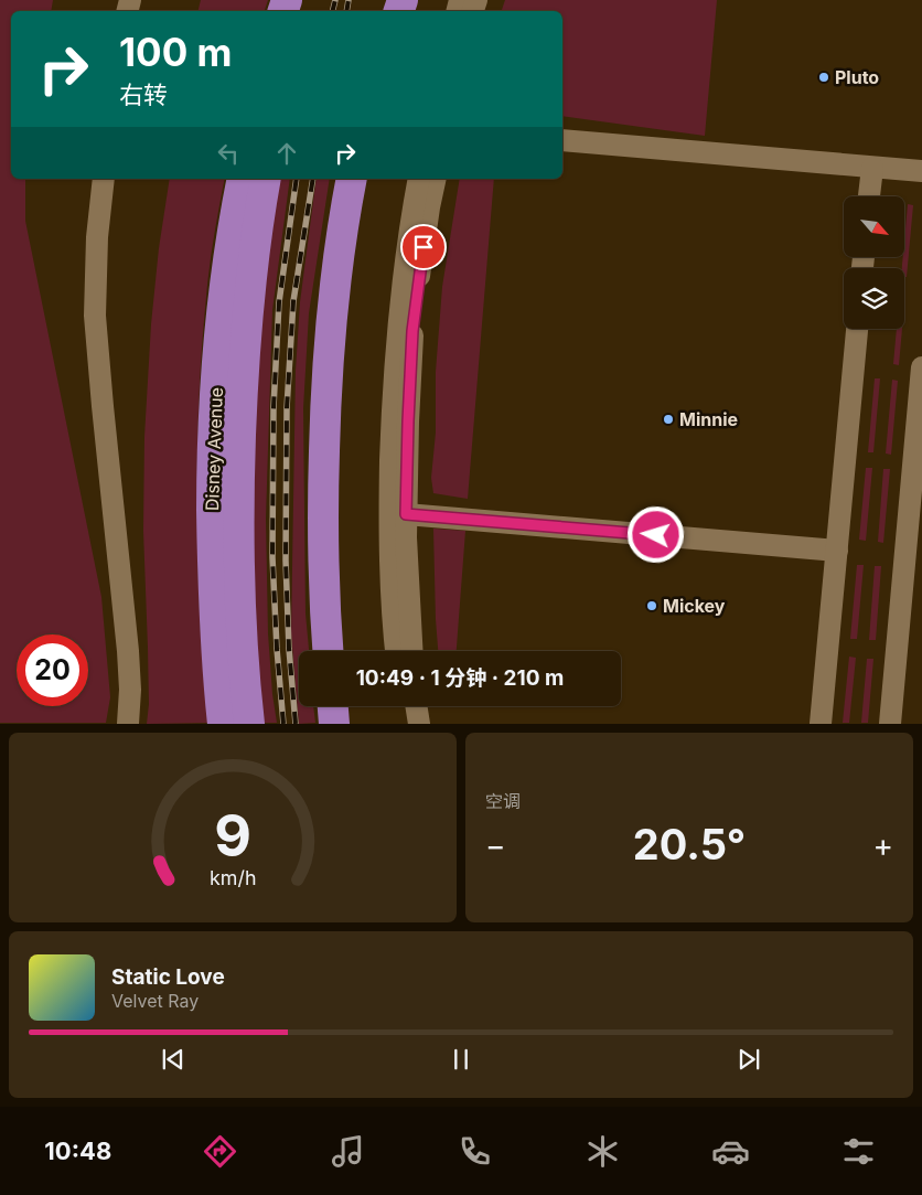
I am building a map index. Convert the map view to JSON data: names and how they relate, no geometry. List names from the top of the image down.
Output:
{
  "streets": {
    "highway": ["Disney Avenue"]
  },
  "places": ["Pluto", "Minnie", "Mickey"],
  "north": "bottom right",
  "page": {
    "turn": ["100 m", "右转"],
    "limit": "20",
    "trip": "10:49 · 1 分钟 · 210 m",
    "tile": "空调",
    "heat": ["−", "20.5°", "+"],
    "song": ["Static Love", "Velvet Ray"],
    "tabs": "10:48",
    "gauge": ["9", "km/h"]
  }
}
